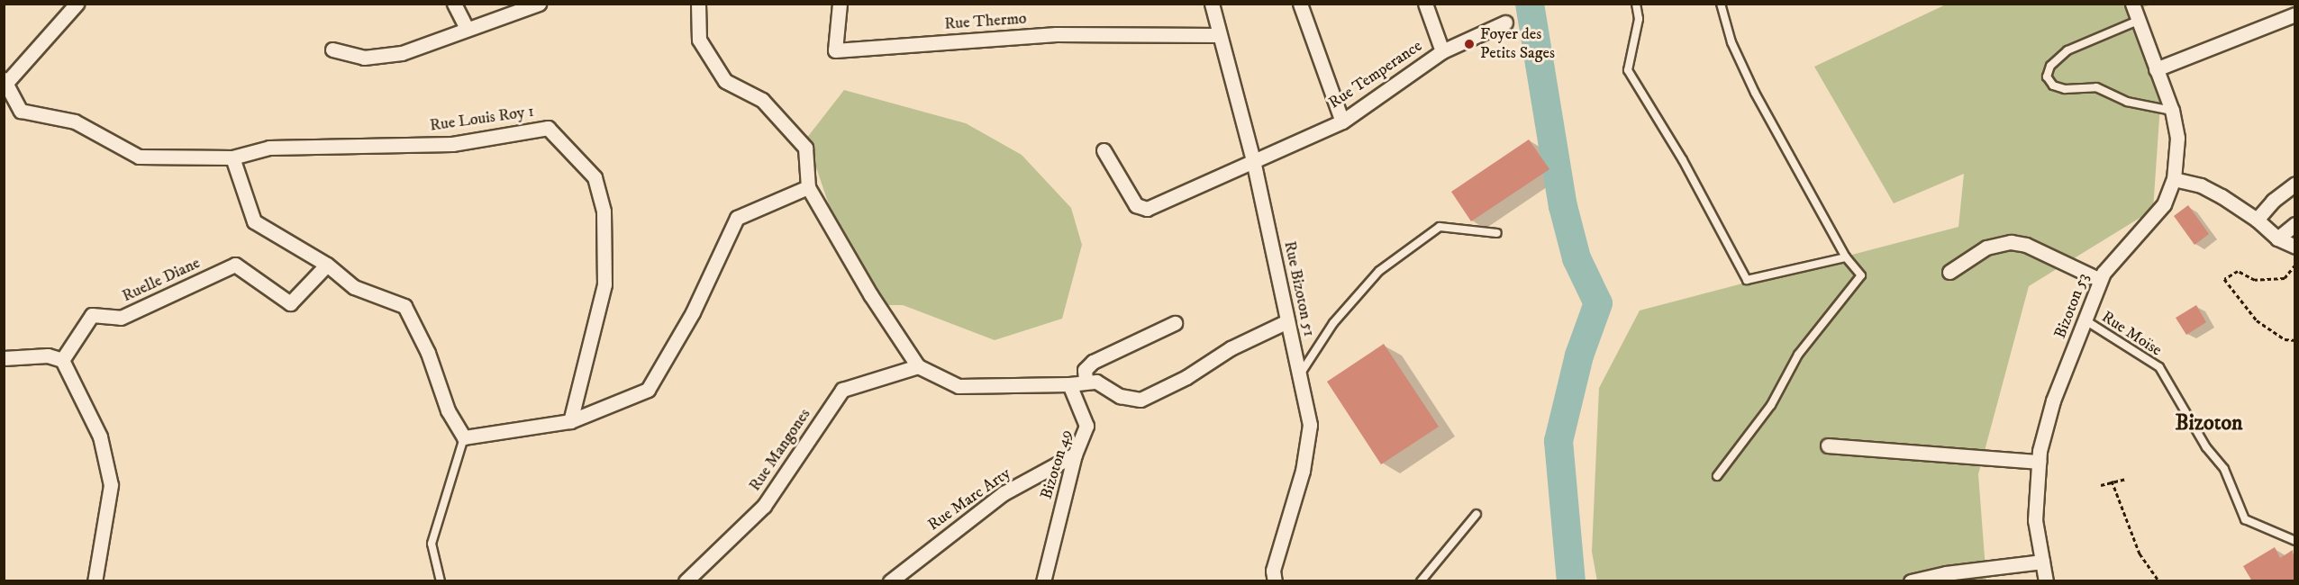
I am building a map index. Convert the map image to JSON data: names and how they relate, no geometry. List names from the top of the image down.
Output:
{
  "streets": {
    "street": [
      "Rue Thermo",
      "Rue Temperance",
      "Rue Louis Roy 1",
      "Ruelle Diane",
      "Rue Bizoton 51",
      "Bizoton 53",
      "Rue Mangones",
      "Bizoton 49",
      "Rue Marc Arty"
    ],
    "lane": ["Rue Moïse"]
  },
  "crossings": [
    ["Rue Thermo", "Rue Bizoton 51"],
    ["Rue Temperance", "Rue Bizoton 51"],
    ["Bizoton 53", "Rue Moïse"],
    ["Bizoton 49", "Rue Marc Arty"]
  ],
  "districts": ["Bizoton"],
  "places": ["Foyer des Petits Sages"]
}
